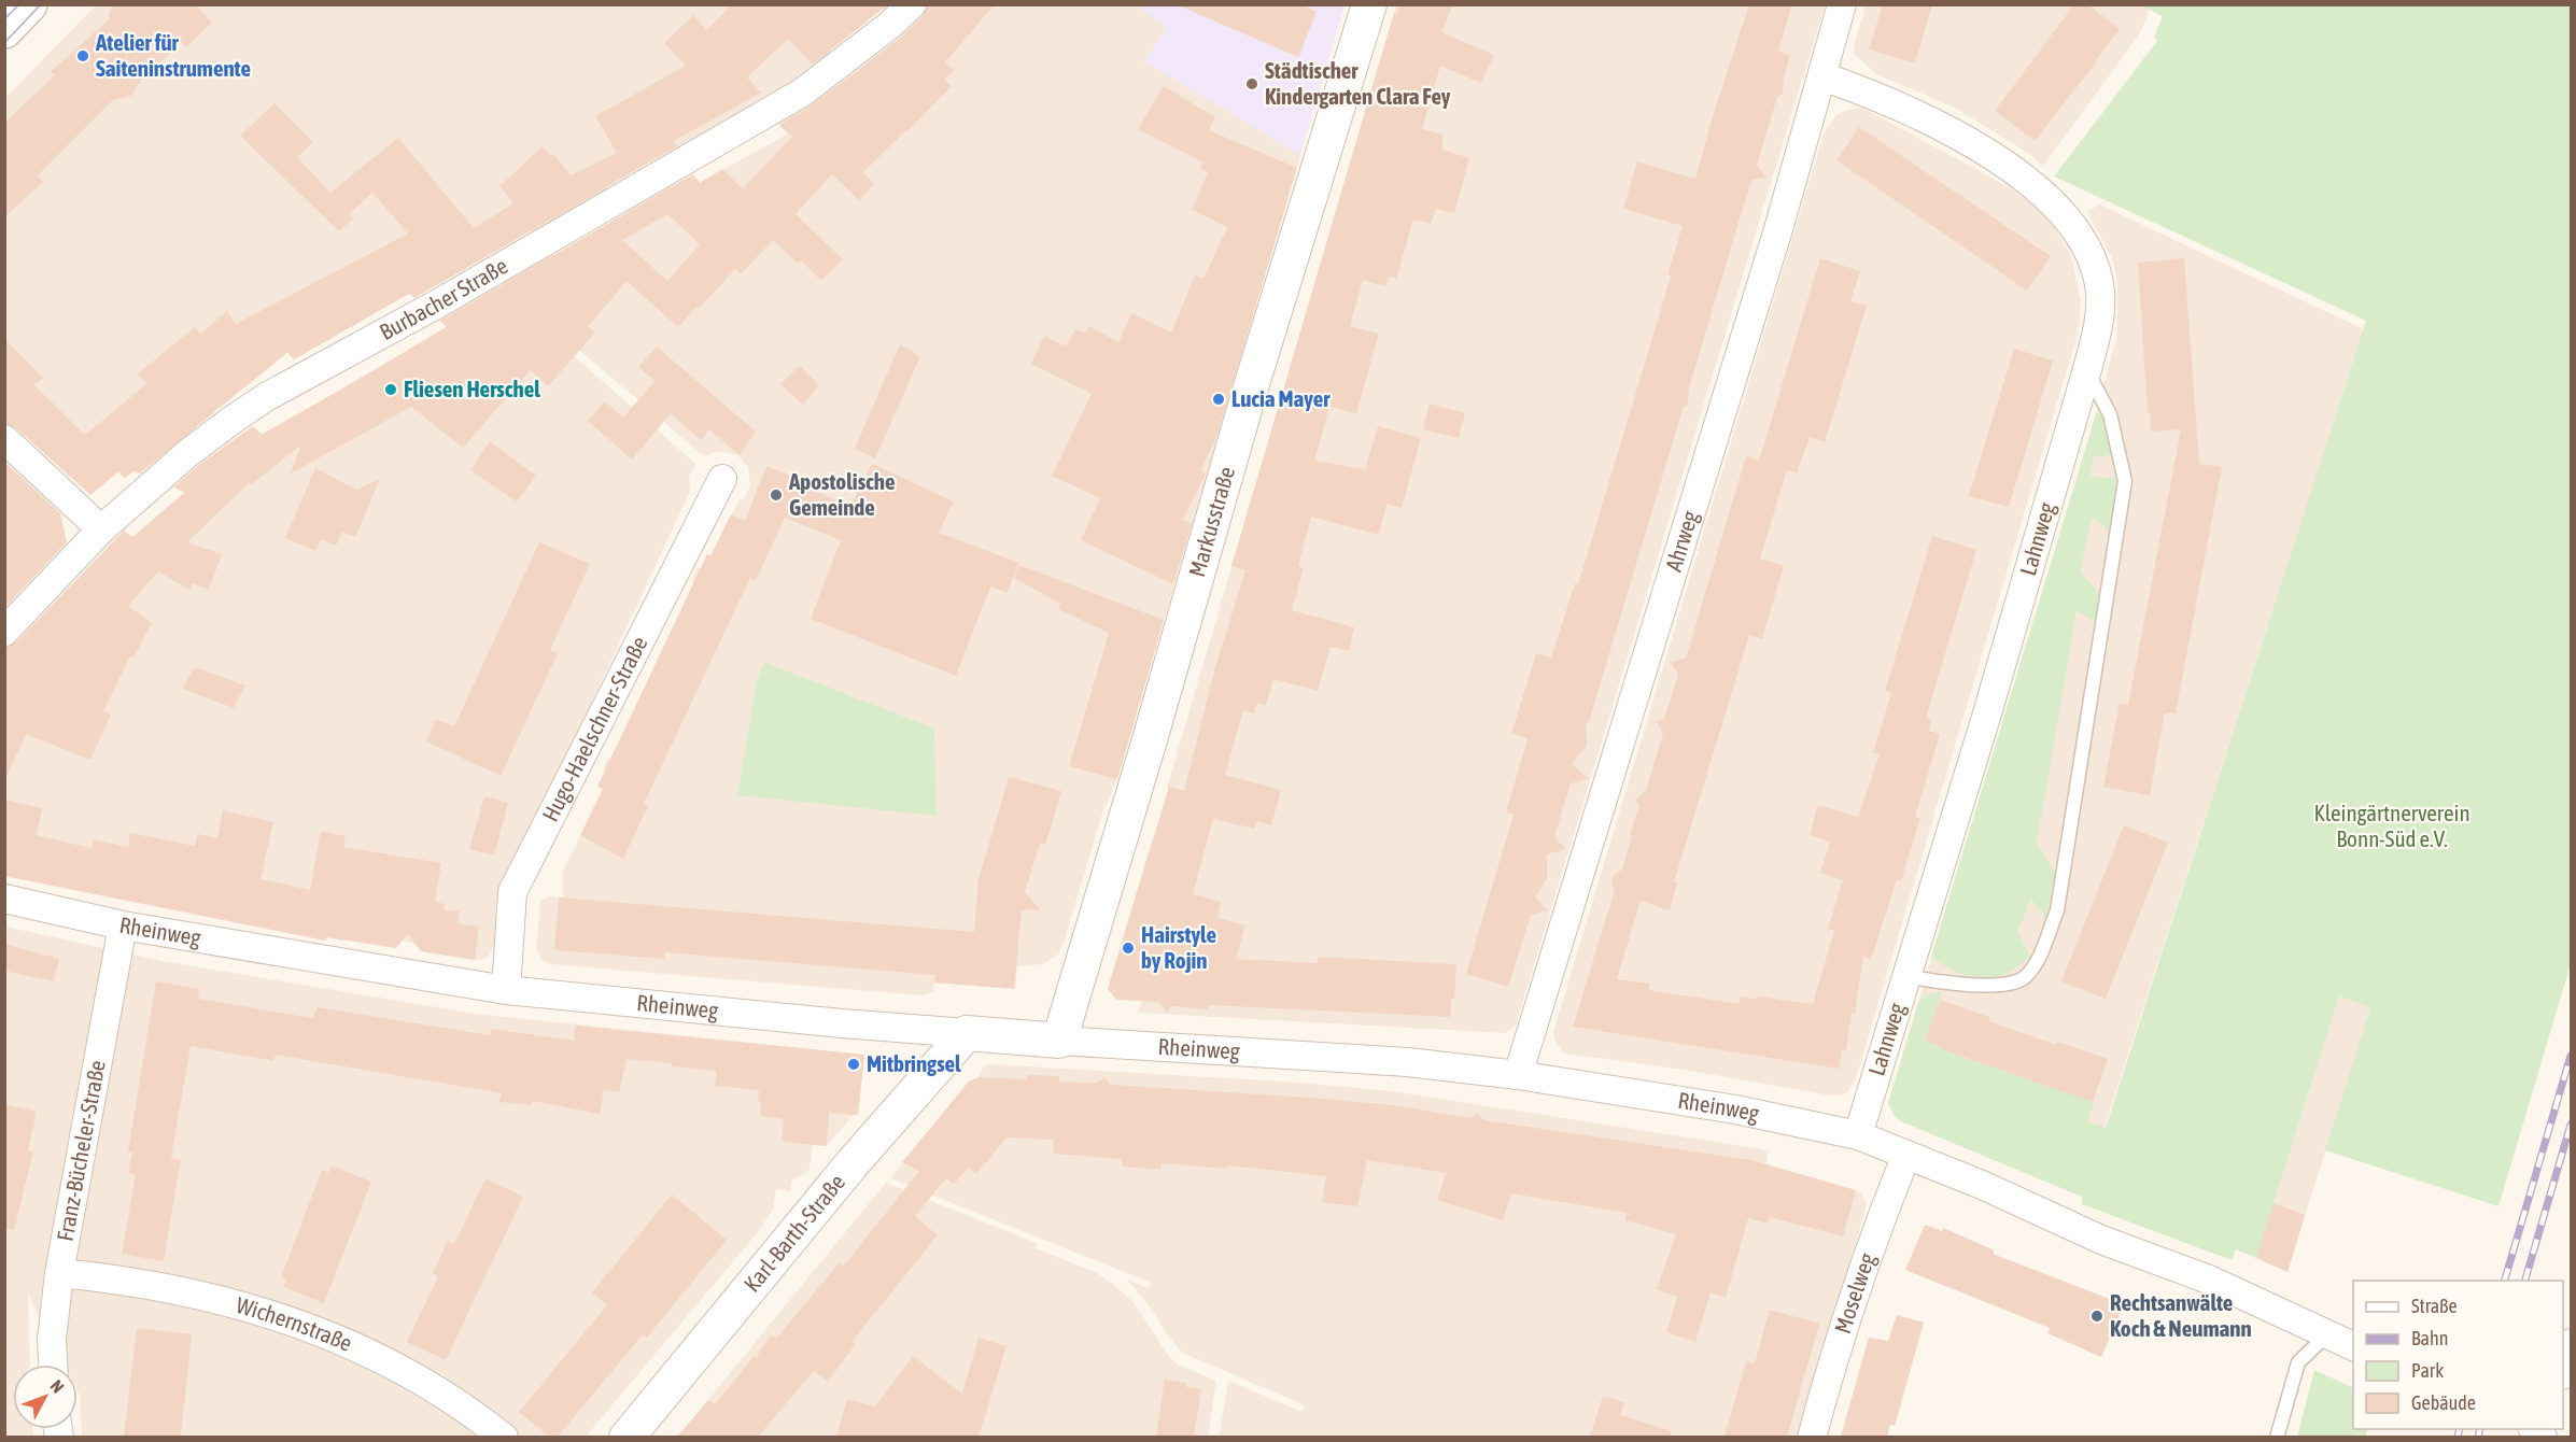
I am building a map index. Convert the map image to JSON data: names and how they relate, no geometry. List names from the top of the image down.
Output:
{
  "streets": {
    "street": [
      "Burbacher Straße",
      "Markusstraße",
      "Lahnweg",
      "Ahrweg",
      "Hugo-Haelschner-Straße",
      "Rheinweg",
      "Franz-Bücheler-Straße",
      "Karl-Barth-Straße",
      "Moselweg",
      "Wichernstraße"
    ]
  },
  "crossings": [
    ["Markusstraße", "Rheinweg"],
    ["Lahnweg", "Ahrweg"],
    ["Lahnweg", "Rheinweg"],
    ["Ahrweg", "Rheinweg"],
    ["Hugo-Haelschner-Straße", "Rheinweg"],
    ["Rheinweg", "Franz-Bücheler-Straße"],
    ["Rheinweg", "Karl-Barth-Straße"],
    ["Rheinweg", "Moselweg"],
    ["Franz-Bücheler-Straße", "Wichernstraße"]
  ],
  "parks": ["Kleingärtnerverein Bonn-Süd e.V."],
  "places": [
    "Atelier für Saiteninstrumente",
    "Städtischer Kindergarten Clara Fey",
    "Fliesen Herschel",
    "Lucia Mayer",
    "Apostolische Gemeinde",
    "Hairstyle by Rojin",
    "Mitbringsel",
    "Rechtsanwälte Koch & Neumann"
  ],
  "legend": [
    "Straße",
    "Bahn",
    "Park",
    "Gebäude"
  ],
  "north": "top right"
}
